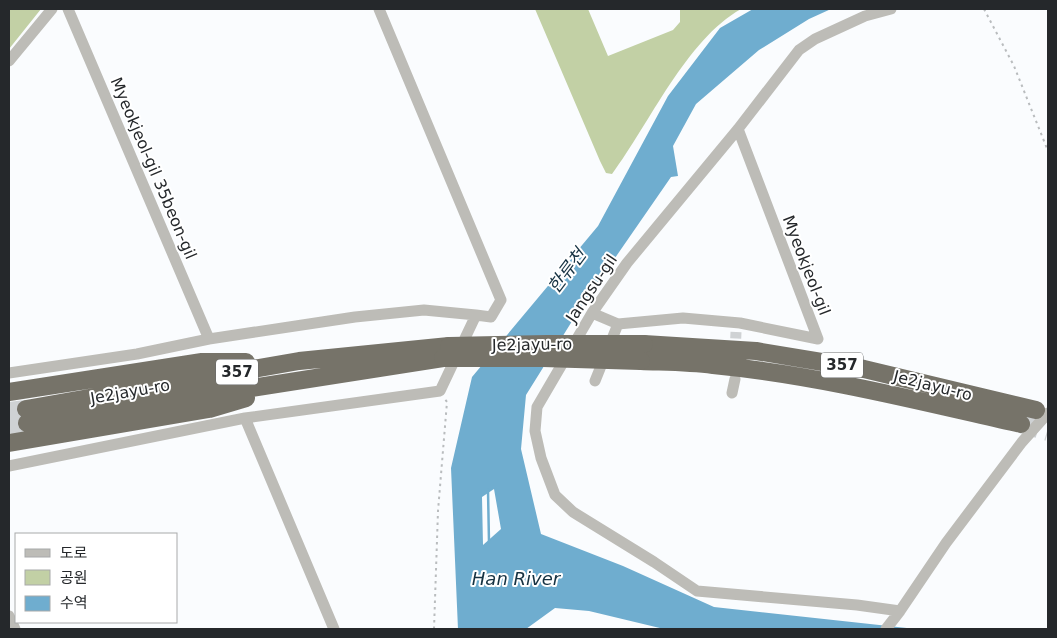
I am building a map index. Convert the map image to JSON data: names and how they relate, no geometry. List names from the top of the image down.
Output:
{
  "streets": {
    "highway": ["Je2jayu-ro", "357"],
    "street": ["Myeokjeol-gil 35beon-gil", "Myeokjeol-gil", "Jangsu-gil"]
  },
  "crossings": [
    ["Myeokjeol-gil", "Jangsu-gil"]
  ],
  "water": ["한류천", "Han River"],
  "legend": ["도로", "공원", "수역"]
}
